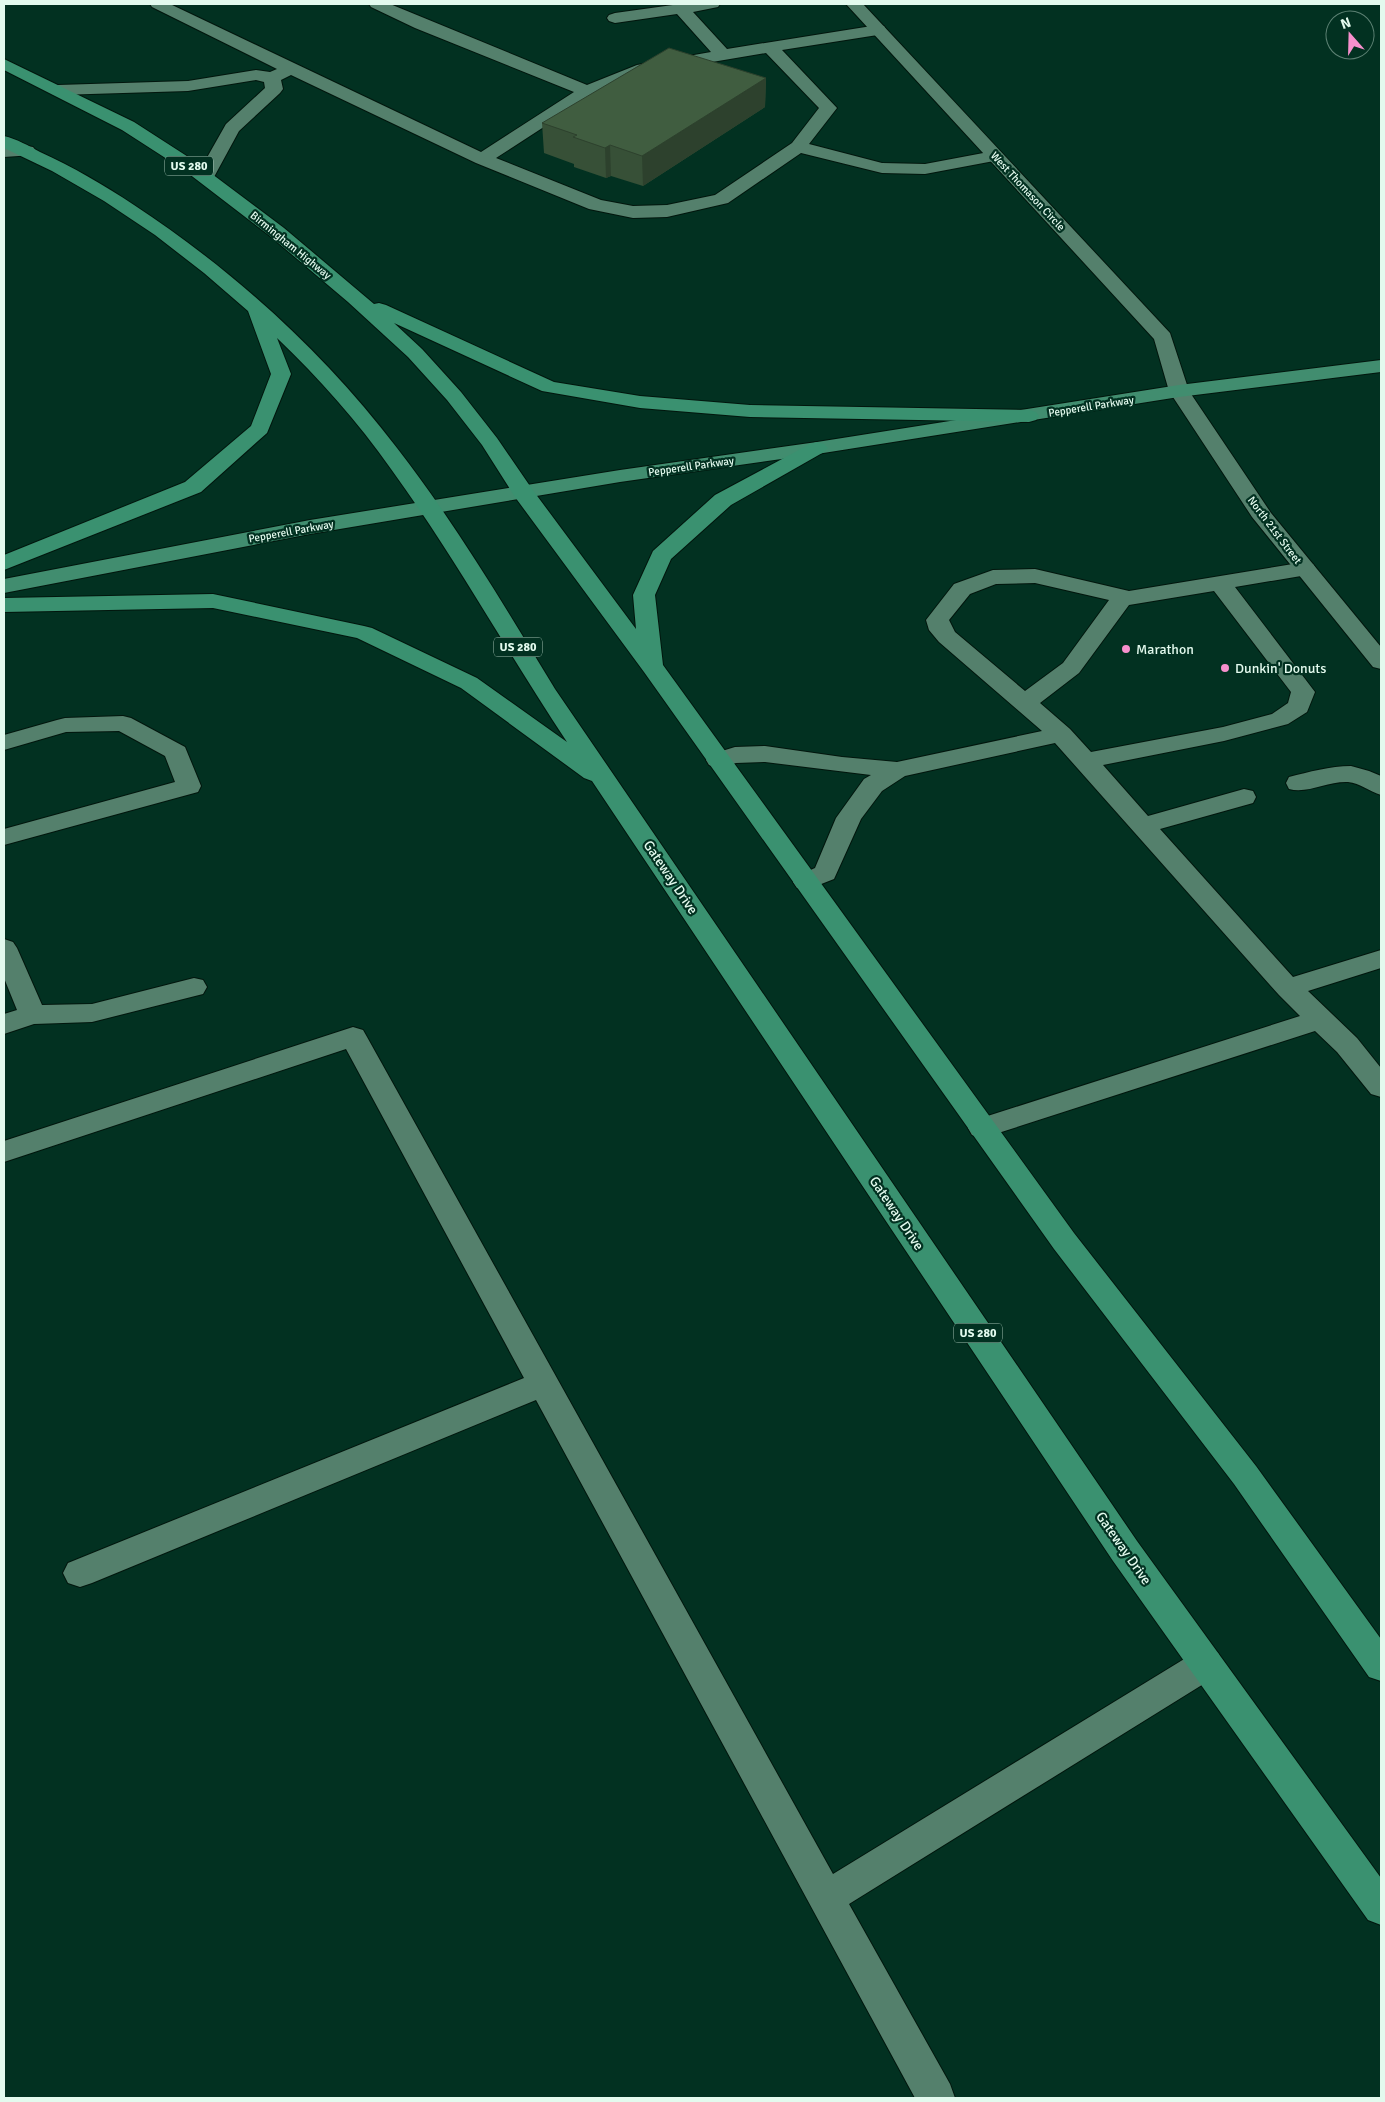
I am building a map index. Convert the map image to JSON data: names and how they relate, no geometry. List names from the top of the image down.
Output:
{
  "streets": {
    "highway": ["US 280", "Birmingham Highway", "Gateway Drive"],
    "main road": ["Pepperell Parkway"],
    "street": ["West Thomason Circle", "North 21st Street"]
  },
  "crossings": [
    ["US 280", "Birmingham Highway"],
    ["US 280", "Pepperell Parkway"],
    ["US 280", "Gateway Drive"],
    ["West Thomason Circle", "Pepperell Parkway"],
    ["West Thomason Circle", "North 21st Street"],
    ["Birmingham Highway", "Pepperell Parkway"],
    ["Pepperell Parkway", "North 21st Street"],
    ["Pepperell Parkway", "Gateway Drive"]
  ],
  "places": ["Marathon", "Dunkin' Donuts"],
  "north": "top"
}
